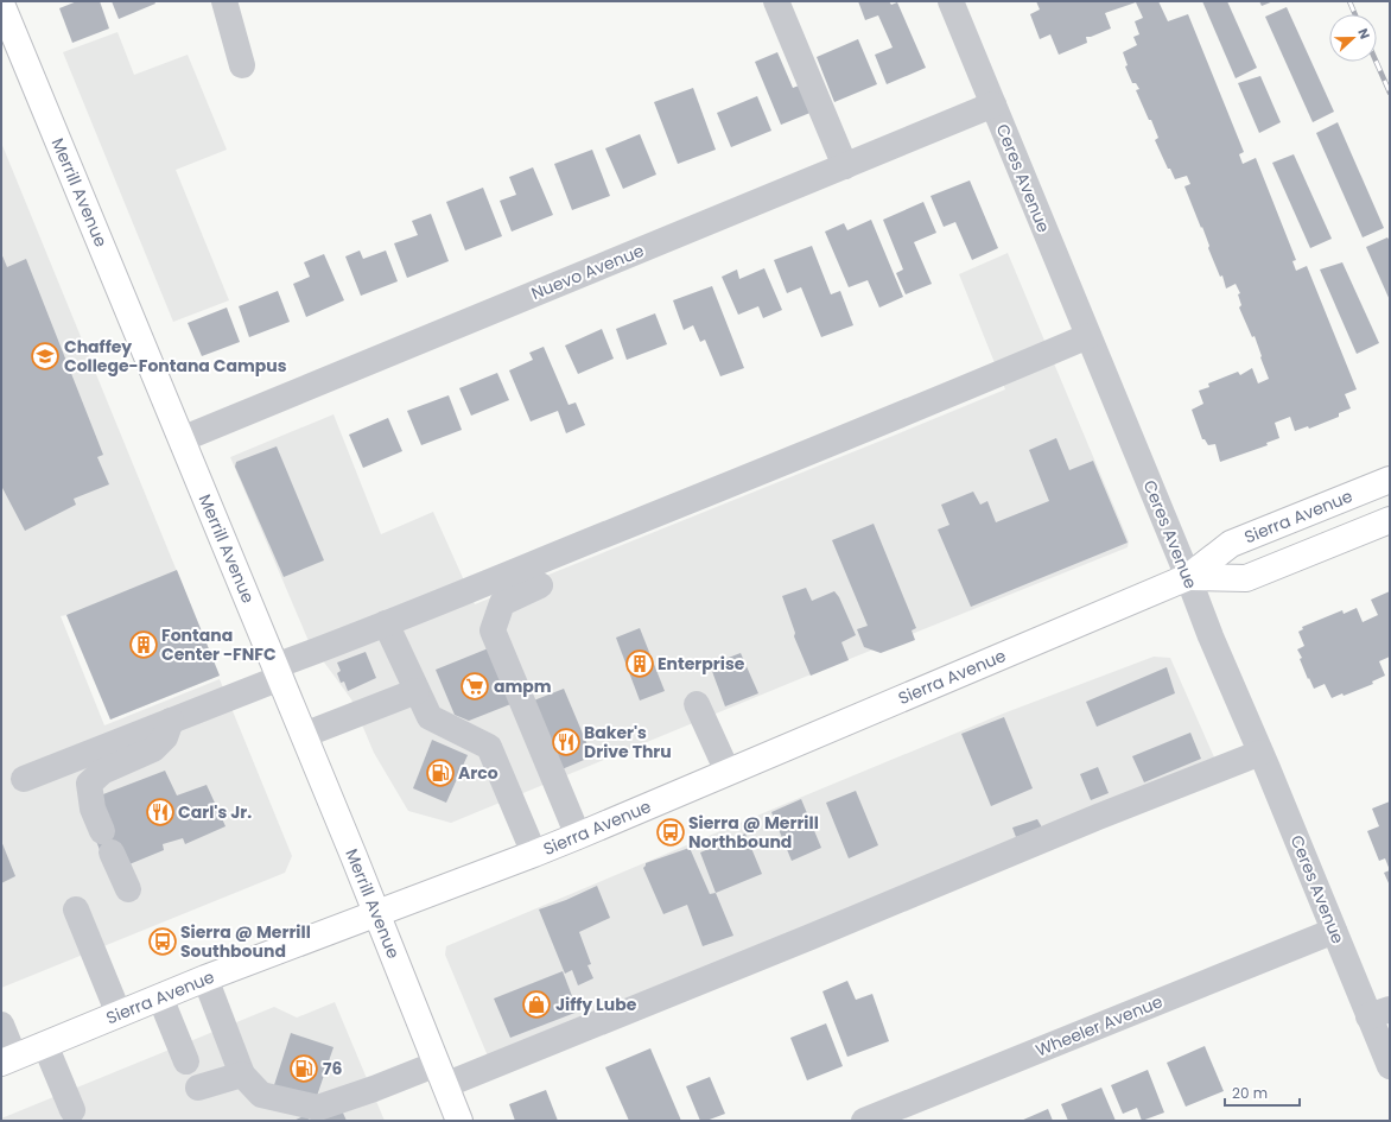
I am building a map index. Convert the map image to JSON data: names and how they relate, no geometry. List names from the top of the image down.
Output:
{
  "streets": {
    "main road": ["Merrill Avenue", "Sierra Avenue"],
    "street": ["Ceres Avenue", "Nuevo Avenue", "Wheeler Avenue"]
  },
  "crossings": [
    ["Ceres Avenue", "Nuevo Avenue"],
    ["Ceres Avenue", "Sierra Avenue"],
    ["Ceres Avenue", "Wheeler Avenue"],
    ["Merrill Avenue", "Nuevo Avenue"],
    ["Merrill Avenue", "Sierra Avenue"]
  ],
  "places": {
    "school or university": ["Chaffey College-Fontana Campus"],
    "building": ["Fontana Center -FNFC", "Enterprise"],
    "supermarket": ["ampm"],
    "restaurant": ["Baker's Drive Thru", "Carl's Jr."],
    "fuel station": ["Arco", "76"],
    "bus stop": ["Sierra @ Merrill Northbound", "Sierra @ Merrill Southbound"],
    "shop": ["Jiffy Lube"]
  },
  "scale_bar": "20 m",
  "north": "right"
}
